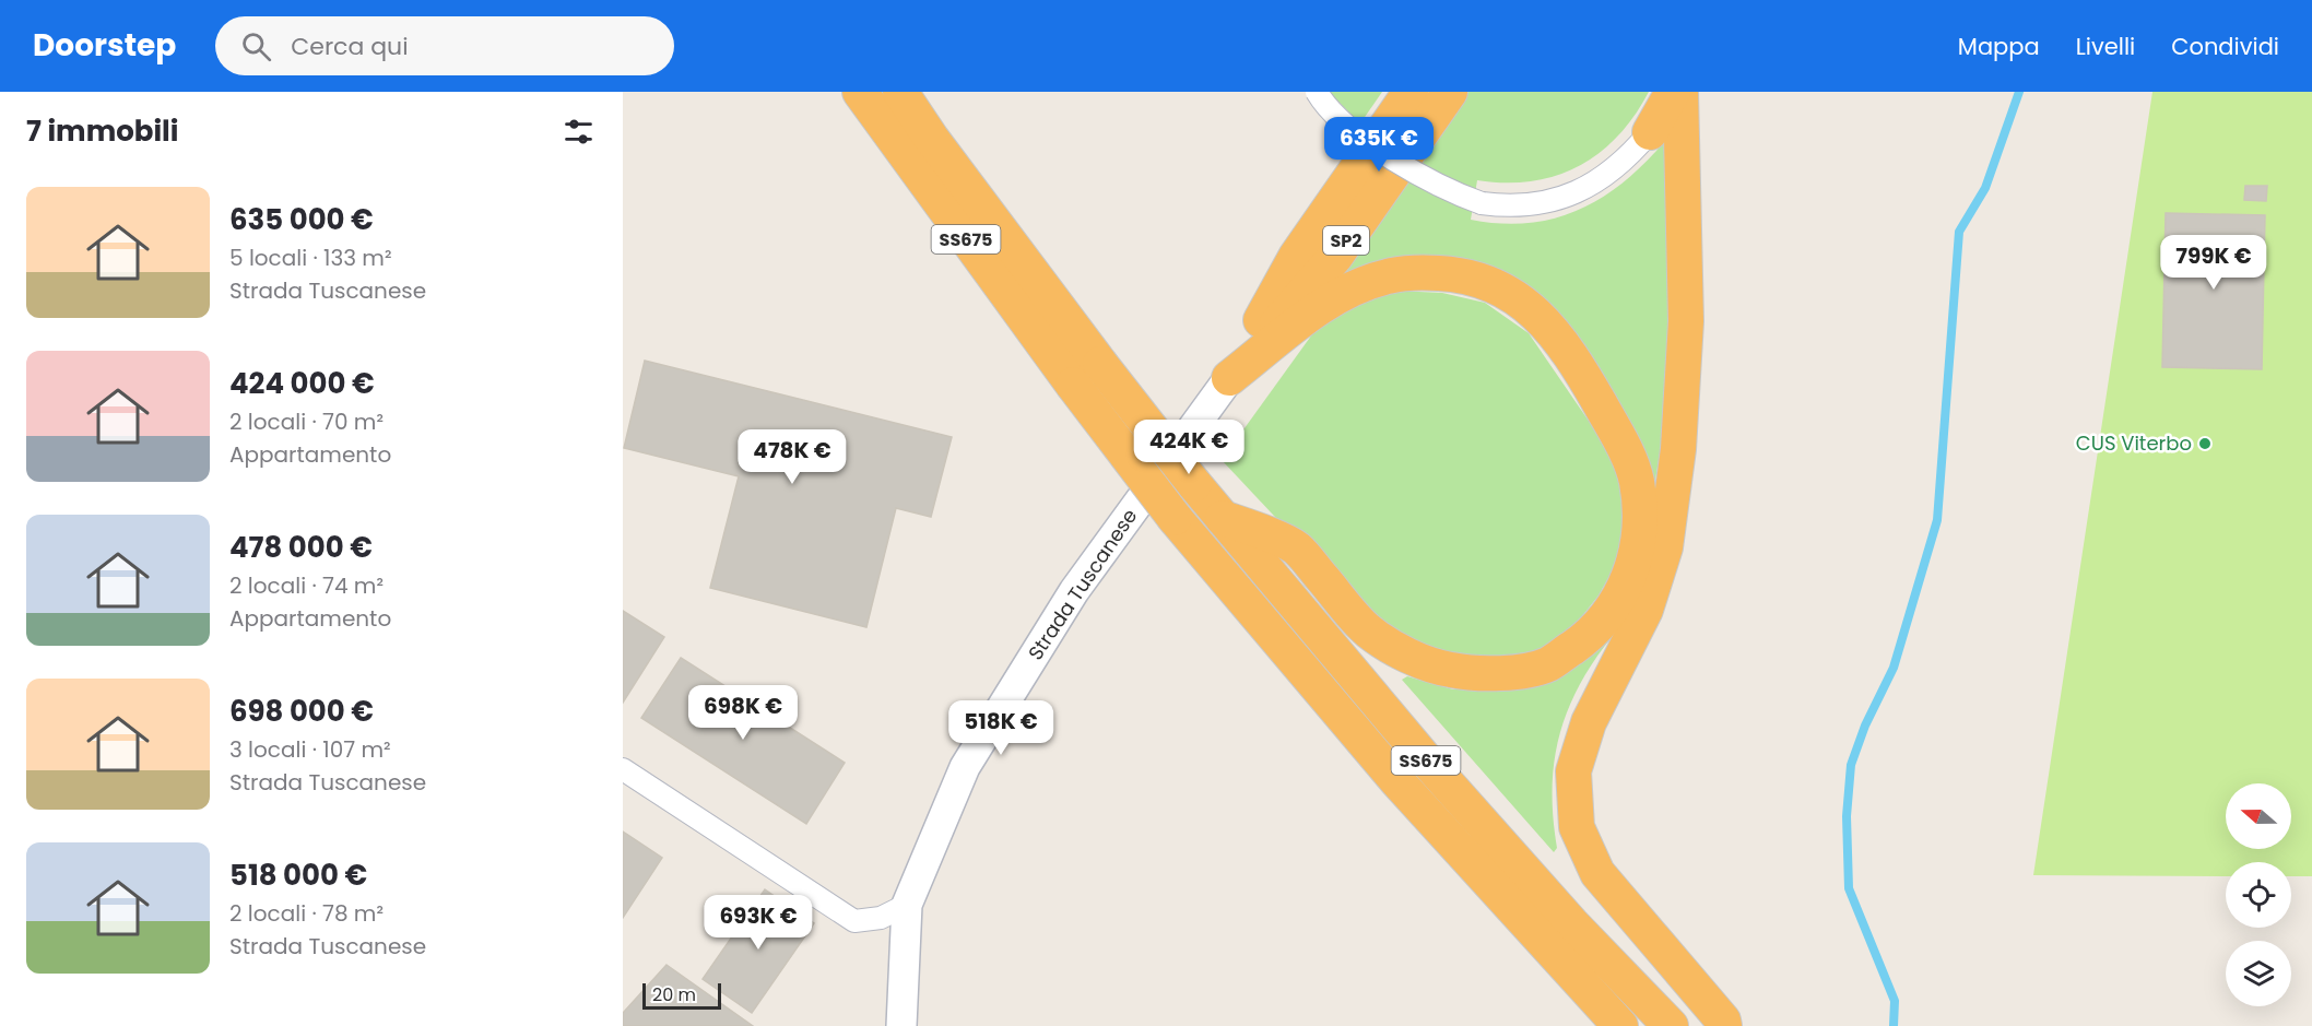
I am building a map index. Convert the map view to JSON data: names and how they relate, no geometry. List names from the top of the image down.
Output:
{
  "streets": {
    "highway": ["SS675", "SP2", "Strada Tuscanese"]
  },
  "places": ["CUS Viterbo"],
  "scale_bar": "20 m",
  "north": "left",
  "page": {
    "header": "Doorstep",
    "search": "Cerca qui",
    "nav": ["Mappa", "Livelli", "Condividi"],
    "heading": "7 immobili",
    "price": [
      "635K €",
      "799K €",
      "424K €",
      "478K €",
      "698K €",
      "518K €",
      "693K €"
    ],
    "list": [
      {
        "name": "635 000 €",
        "note": "5 locali · 133 m² · Strada Tuscanese"
      },
      {
        "name": "424 000 €",
        "note": "2 locali · 70 m² · Appartamento"
      },
      {
        "name": "478 000 €",
        "note": "2 locali · 74 m² · Appartamento"
      },
      {
        "name": "698 000 €",
        "note": "3 locali · 107 m² · Strada Tuscanese"
      },
      {
        "name": "518 000 €",
        "note": "2 locali · 78 m² · Strada Tuscanese"
      }
    ],
    "scale": "20 m"
  }
}
